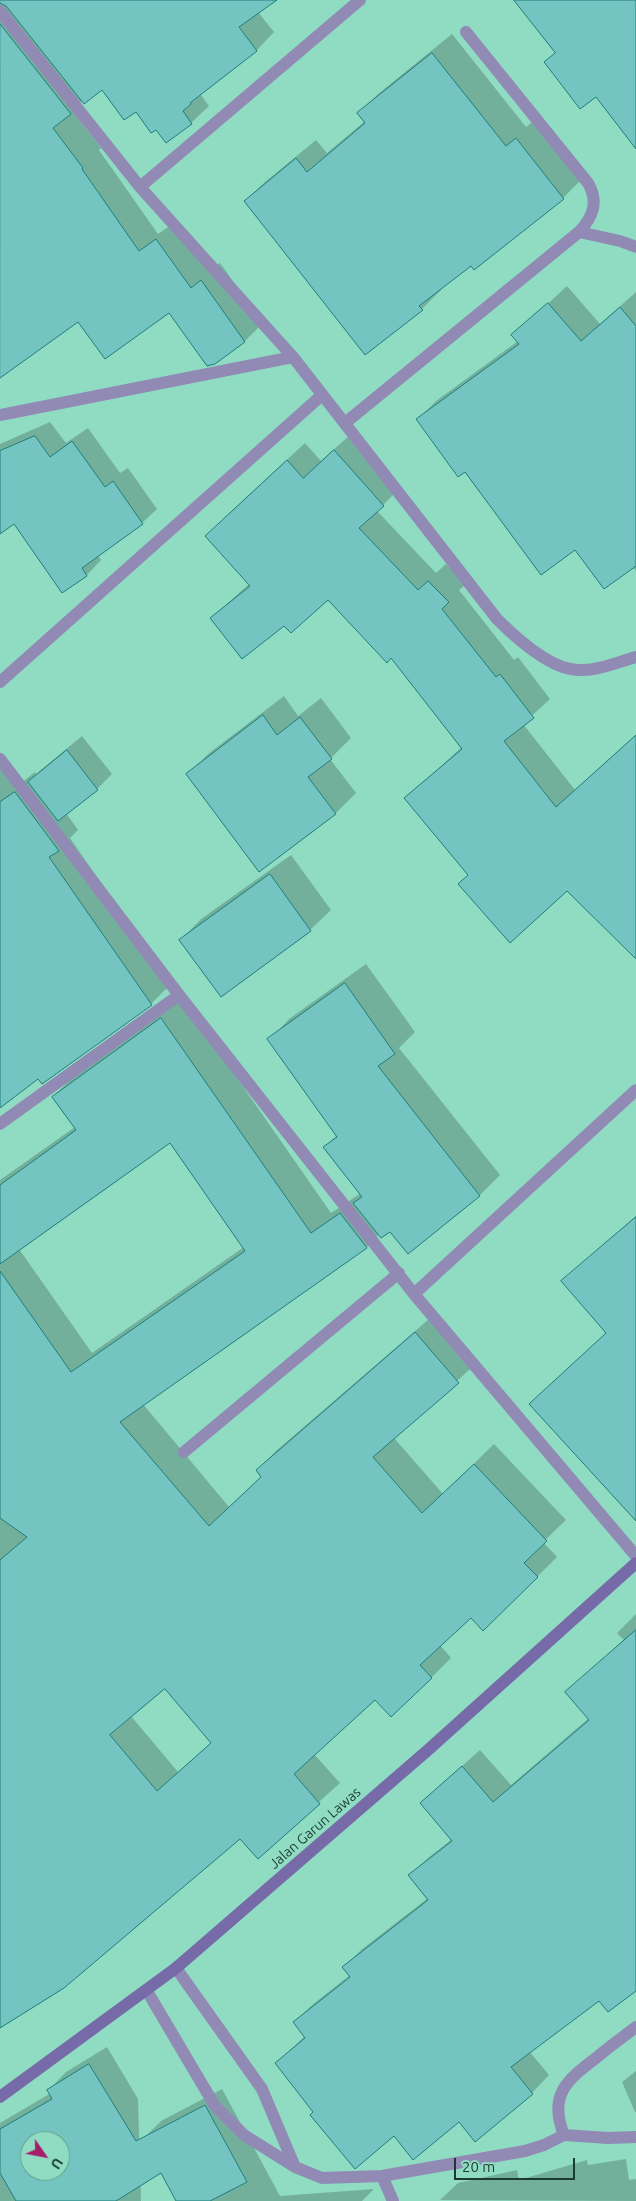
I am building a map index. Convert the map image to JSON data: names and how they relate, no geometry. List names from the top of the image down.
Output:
{
  "streets": {
    "main road": ["Jalan Garun Lawas"]
  },
  "scale_bar": "20 m",
  "north": "bottom right"
}
